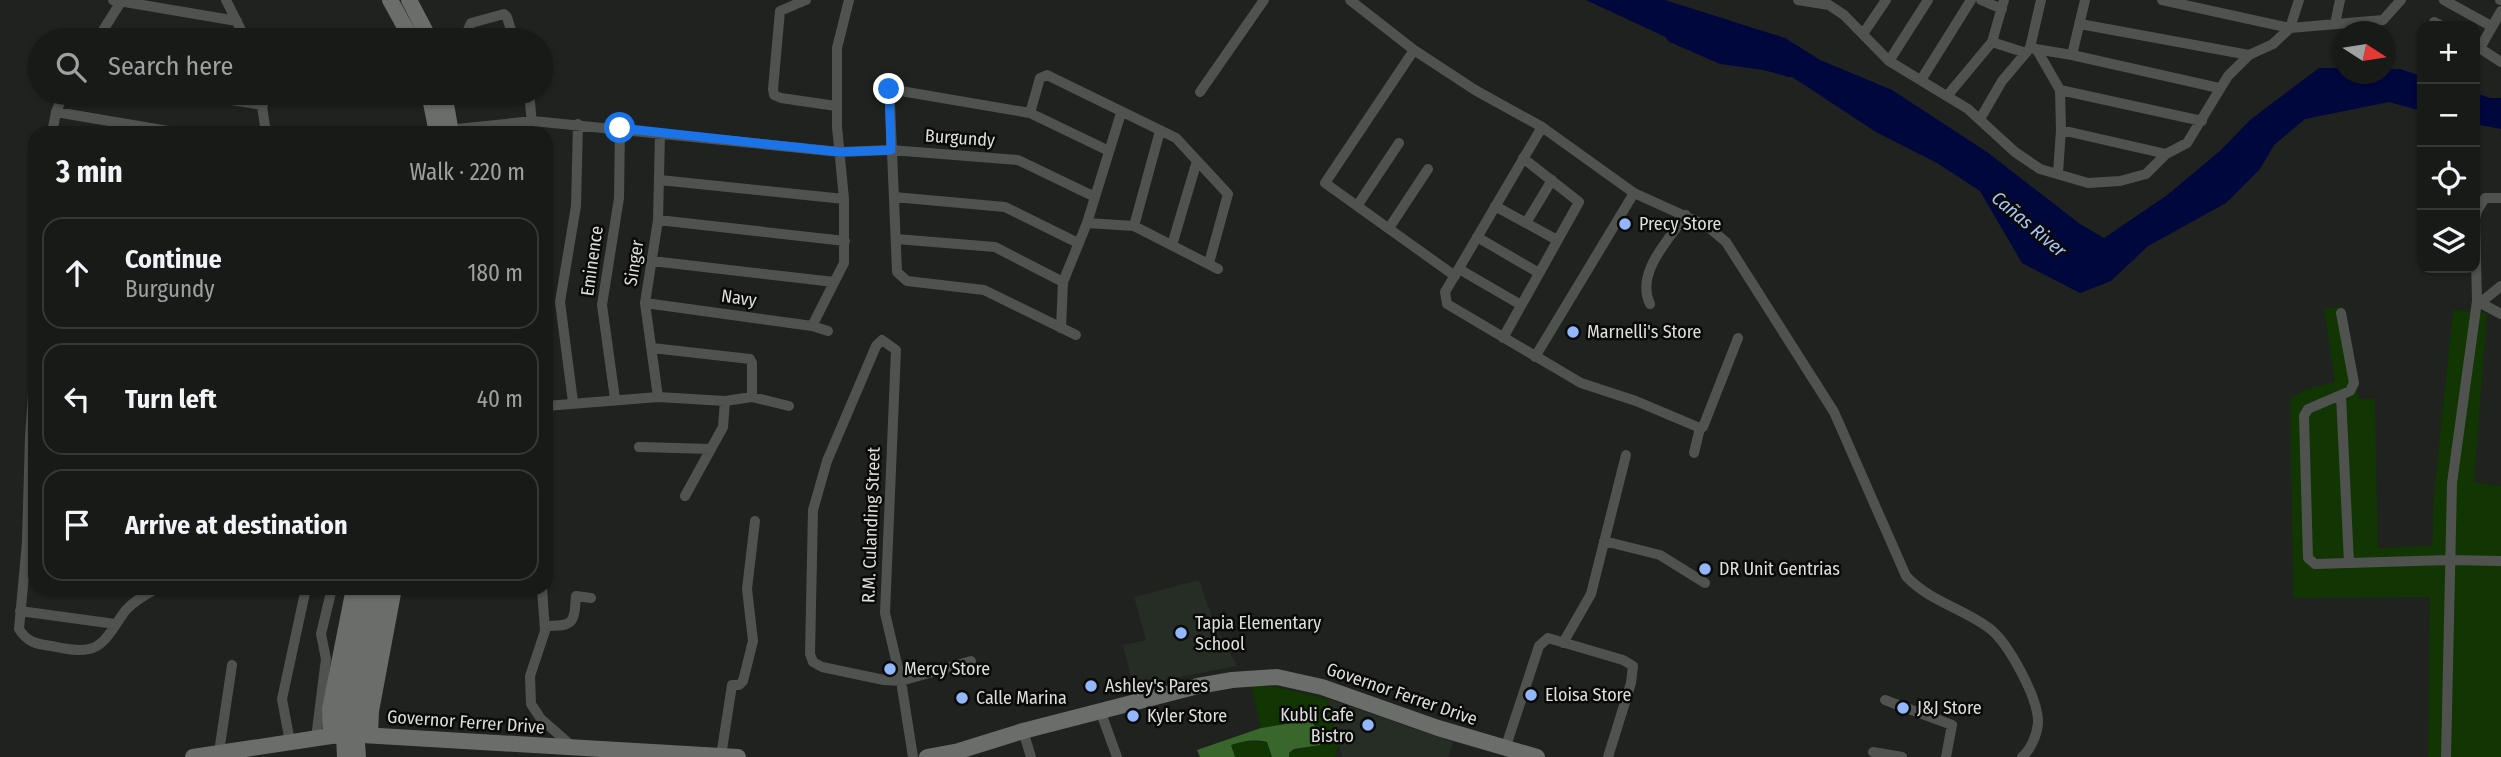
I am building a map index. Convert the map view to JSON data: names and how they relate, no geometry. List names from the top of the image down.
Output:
{
  "streets": {
    "main road": ["Governor Ferrer Drive"],
    "street": [
      "Burgundy",
      "Eminence",
      "Singer",
      "Navy",
      "R.M. Culanding Street"
    ]
  },
  "crossings": [
    ["Burgundy", "Eminence"],
    ["Burgundy", "Singer"],
    ["Singer", "Navy"]
  ],
  "water": ["Cañas River"],
  "places": [
    "Precy Store",
    "Marnelli's Store",
    "DR Unit Gentrias",
    "Tapia Elementary School",
    "Mercy Store",
    "Ashley's Pares",
    "Eloisa Store",
    "Calle Marina",
    "J&J Store",
    "Kyler Store",
    "Kubli Cafe Bistro"
  ],
  "north": "right",
  "page": {
    "map_buttons": ["+", "−"],
    "search": "Search here",
    "heading": ["3 min", "Walk · 220 m"],
    "list": [
      ["Continue", "Burgundy", "180 m"],
      ["Turn left", "40 m"],
      "Arrive at destination"
    ]
  }
}
